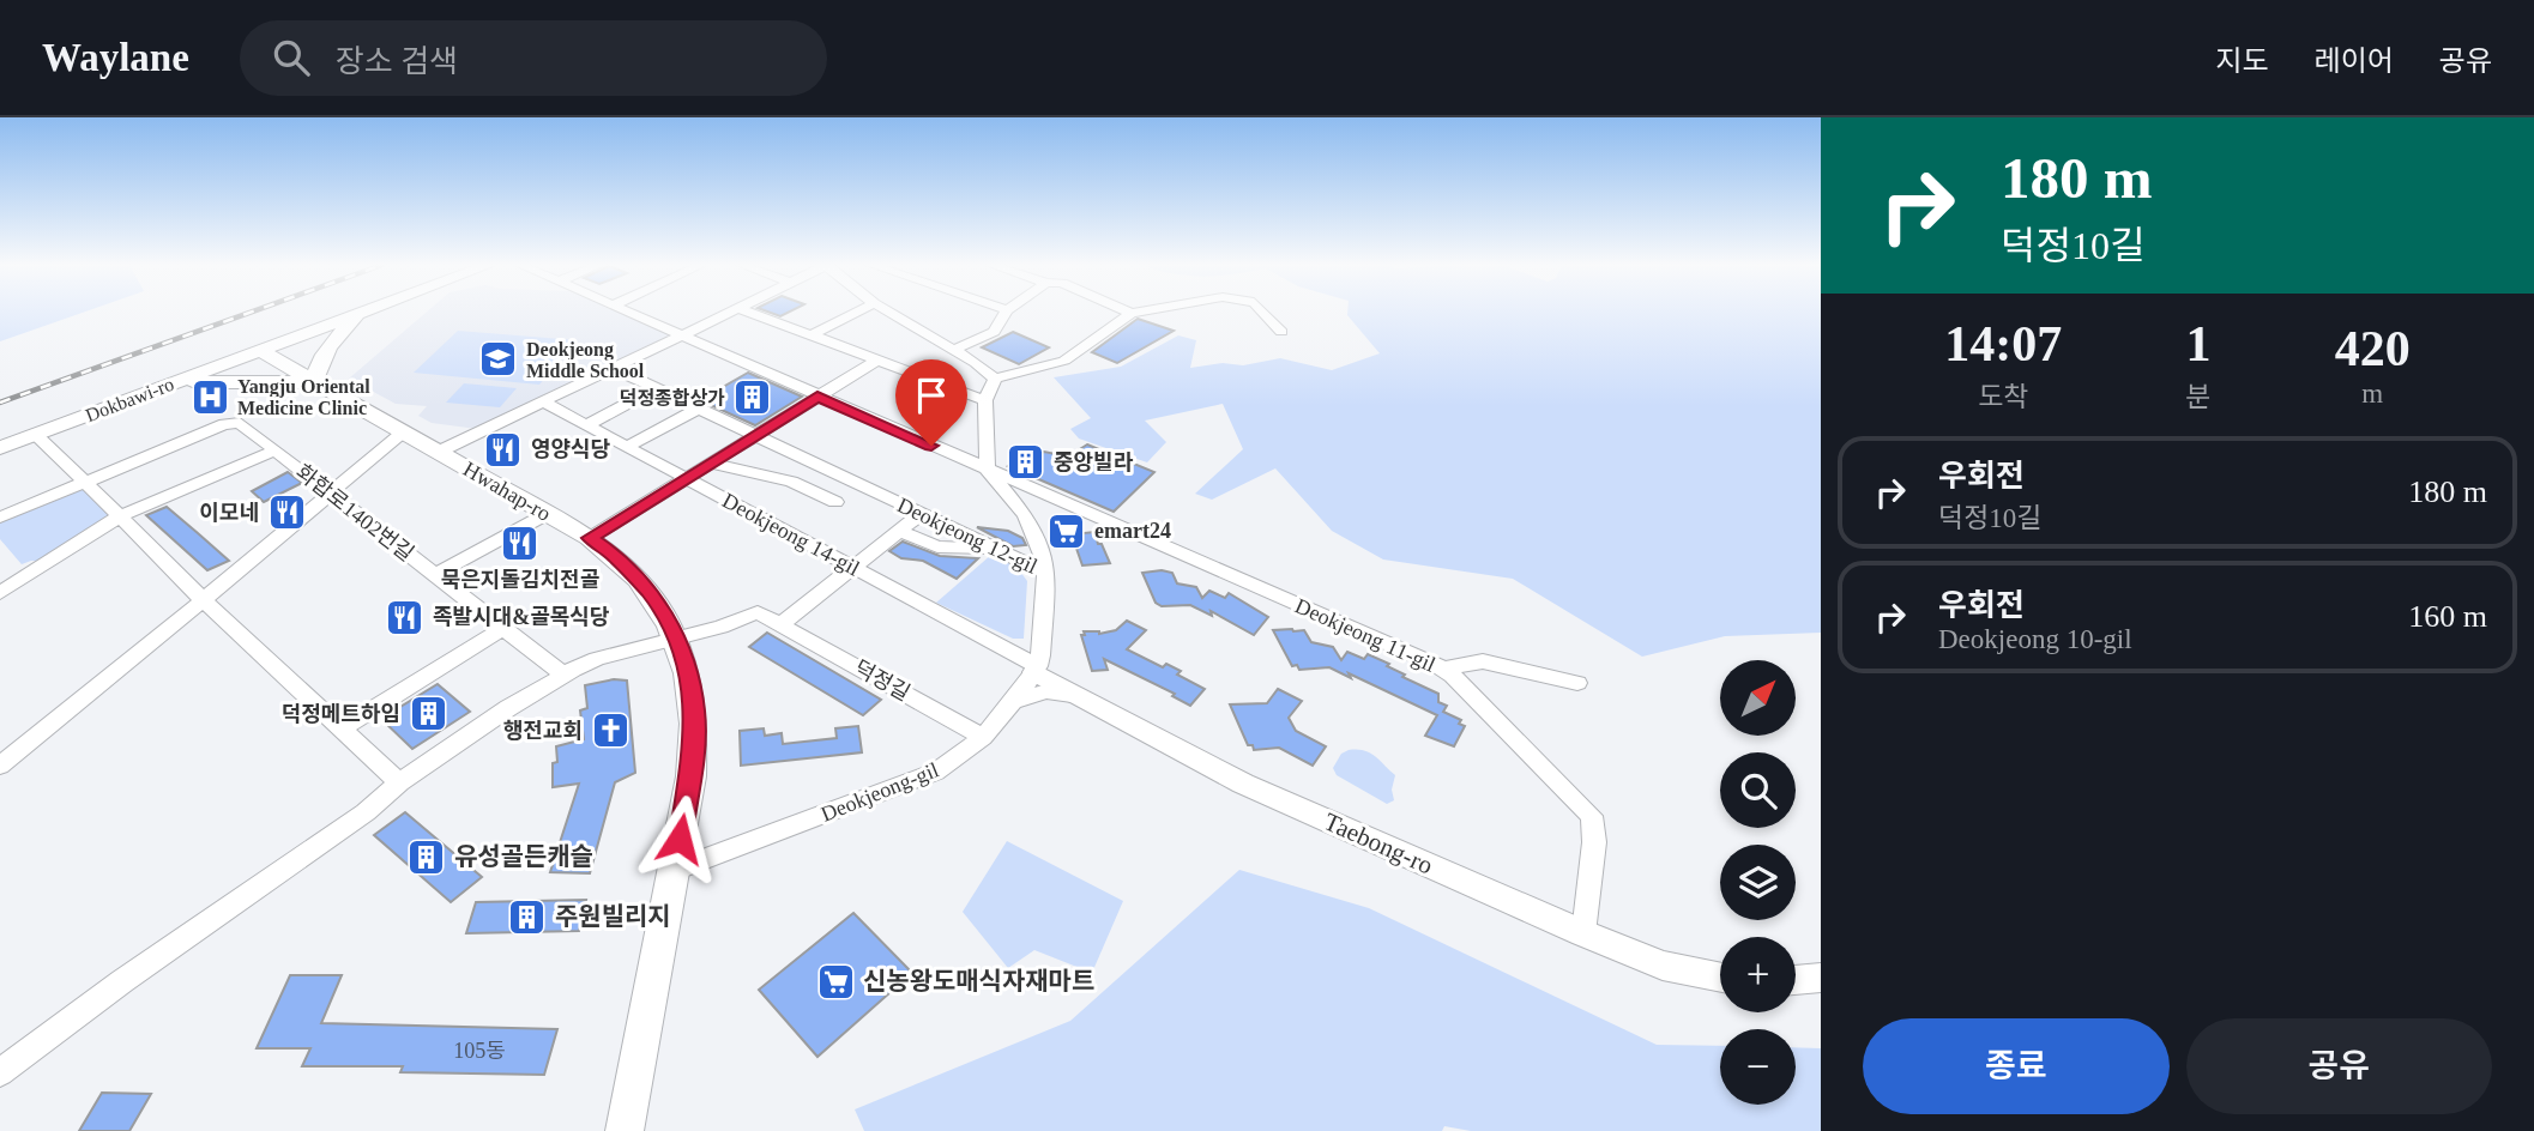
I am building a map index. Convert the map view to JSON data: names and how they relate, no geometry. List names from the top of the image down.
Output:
{
  "streets": {
    "main road": ["Dokbawi-ro", "Hwahap-ro"],
    "street": [
      "화합로1402번길",
      "Deokjeong 14-gil",
      "Deokjeong 12-gil",
      "Deokjeong 11-gil",
      "덕정길",
      "Deokjeong-gil",
      "Taebong-ro"
    ]
  },
  "crossings": [
    ["Dokbawi-ro", "Hwahap-ro"],
    ["Hwahap-ro", "화합로1402번길"],
    ["Hwahap-ro", "덕정길"],
    ["Hwahap-ro", "Deokjeong-gil"],
    ["화합로1402번길", "덕정길"],
    ["Deokjeong 14-gil", "Deokjeong-gil"],
    ["Deokjeong 14-gil", "Taebong-ro"],
    ["Deokjeong 11-gil", "Taebong-ro"],
    ["덕정길", "Deokjeong-gil"],
    ["Deokjeong-gil", "Taebong-ro"]
  ],
  "places": {
    "school or university": ["Deokjeong Middle School"],
    "hospital": ["Yangju Oriental Medicine Clinic"],
    "building": [
      "덕정종합상가",
      "중앙빌라",
      "덕정메트하임",
      "유성골든캐슬",
      "주원빌리지"
    ],
    "restaurant": [
      "영양식당",
      "이모네",
      "묵은지돌김치전골",
      "족발시대&골목식당"
    ],
    "supermarket": ["emart24", "신농왕도매식자재마트"],
    "church": ["행전교회"]
  },
  "house_numbers": ["105동"],
  "north": "top right",
  "page": {
    "header": "Waylane",
    "search": "장소 검색",
    "nav": ["지도", "레이어", "공유"],
    "turn": ["180 m", "덕정10길"],
    "eta": [
      "14:07",
      "도착",
      "1",
      "분",
      "420",
      "m"
    ],
    "list": [
      {
        "name": "우회전",
        "note": "덕정10길",
        "value": "180 m"
      },
      {
        "name": "우회전",
        "note": "Deokjeong 10-gil",
        "value": "160 m"
      }
    ],
    "map_buttons": ["+", "−"],
    "buttons": ["종료", "공유"]
  }
}
